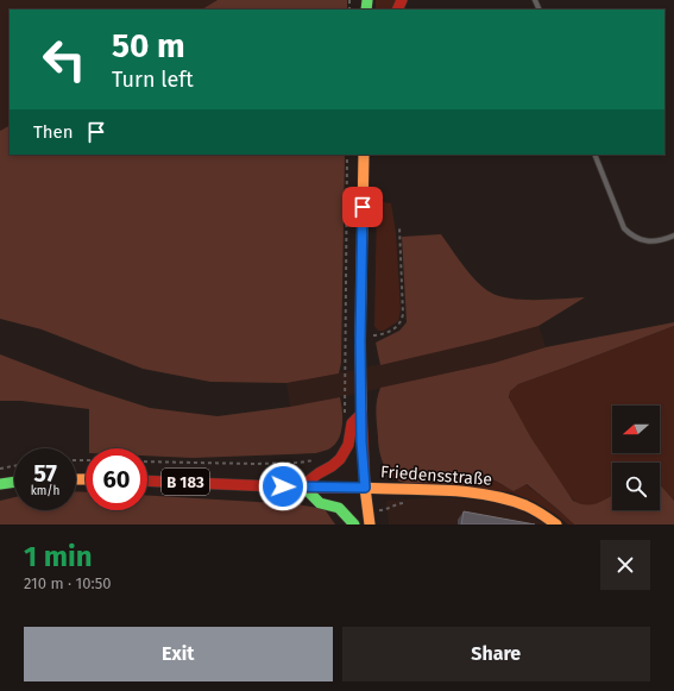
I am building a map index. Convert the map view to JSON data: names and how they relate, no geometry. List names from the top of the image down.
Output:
{
  "streets": {
    "main road": ["Friedensstraße", "B 183"]
  },
  "crossings": [
    ["Friedensstraße", "B 183"]
  ],
  "north": "left",
  "page": {
    "turn": ["50 m", "Turn left"],
    "then": "Then",
    "speed": "57 km/h",
    "limit": "60",
    "heading": ["1 min", "210 m · 10:50"],
    "buttons": ["Exit", "Share"]
  }
}
